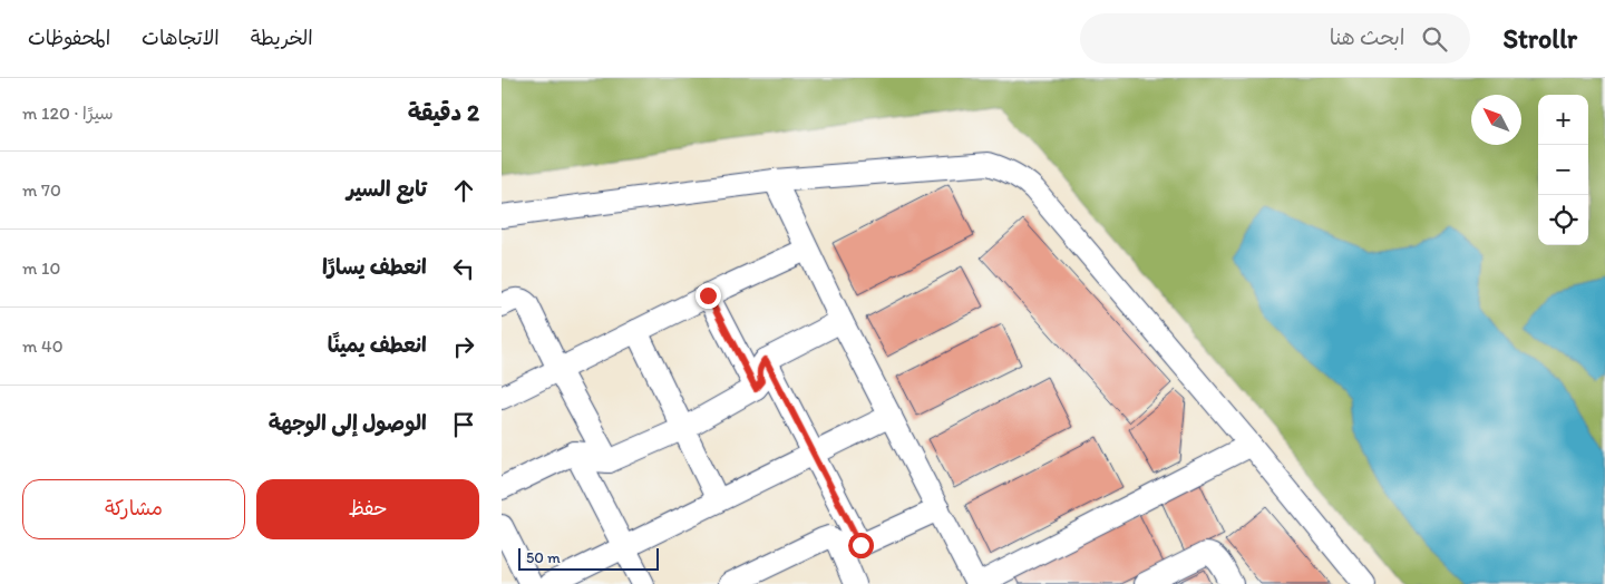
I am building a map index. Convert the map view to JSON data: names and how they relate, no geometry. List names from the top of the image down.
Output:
{
  "scale_bar": "50 m",
  "north": "top left",
  "page": {
    "header": "Strollr",
    "search": "ابحث هنا",
    "nav": ["الخريطة", "الاتجاهات", "المحفوظات"],
    "heading": ["2 دقيقة", "سيرًا · 120 m"],
    "map_buttons": ["+", "−"],
    "list": [
      ["تابع السير", "70 m"],
      ["انعطف يسارًا", "10 m"],
      ["انعطف يمينًا", "40 m"],
      "الوصول إلى الوجهة"
    ],
    "buttons": ["حفظ", "مشاركة"],
    "scale": "50 m"
  }
}
